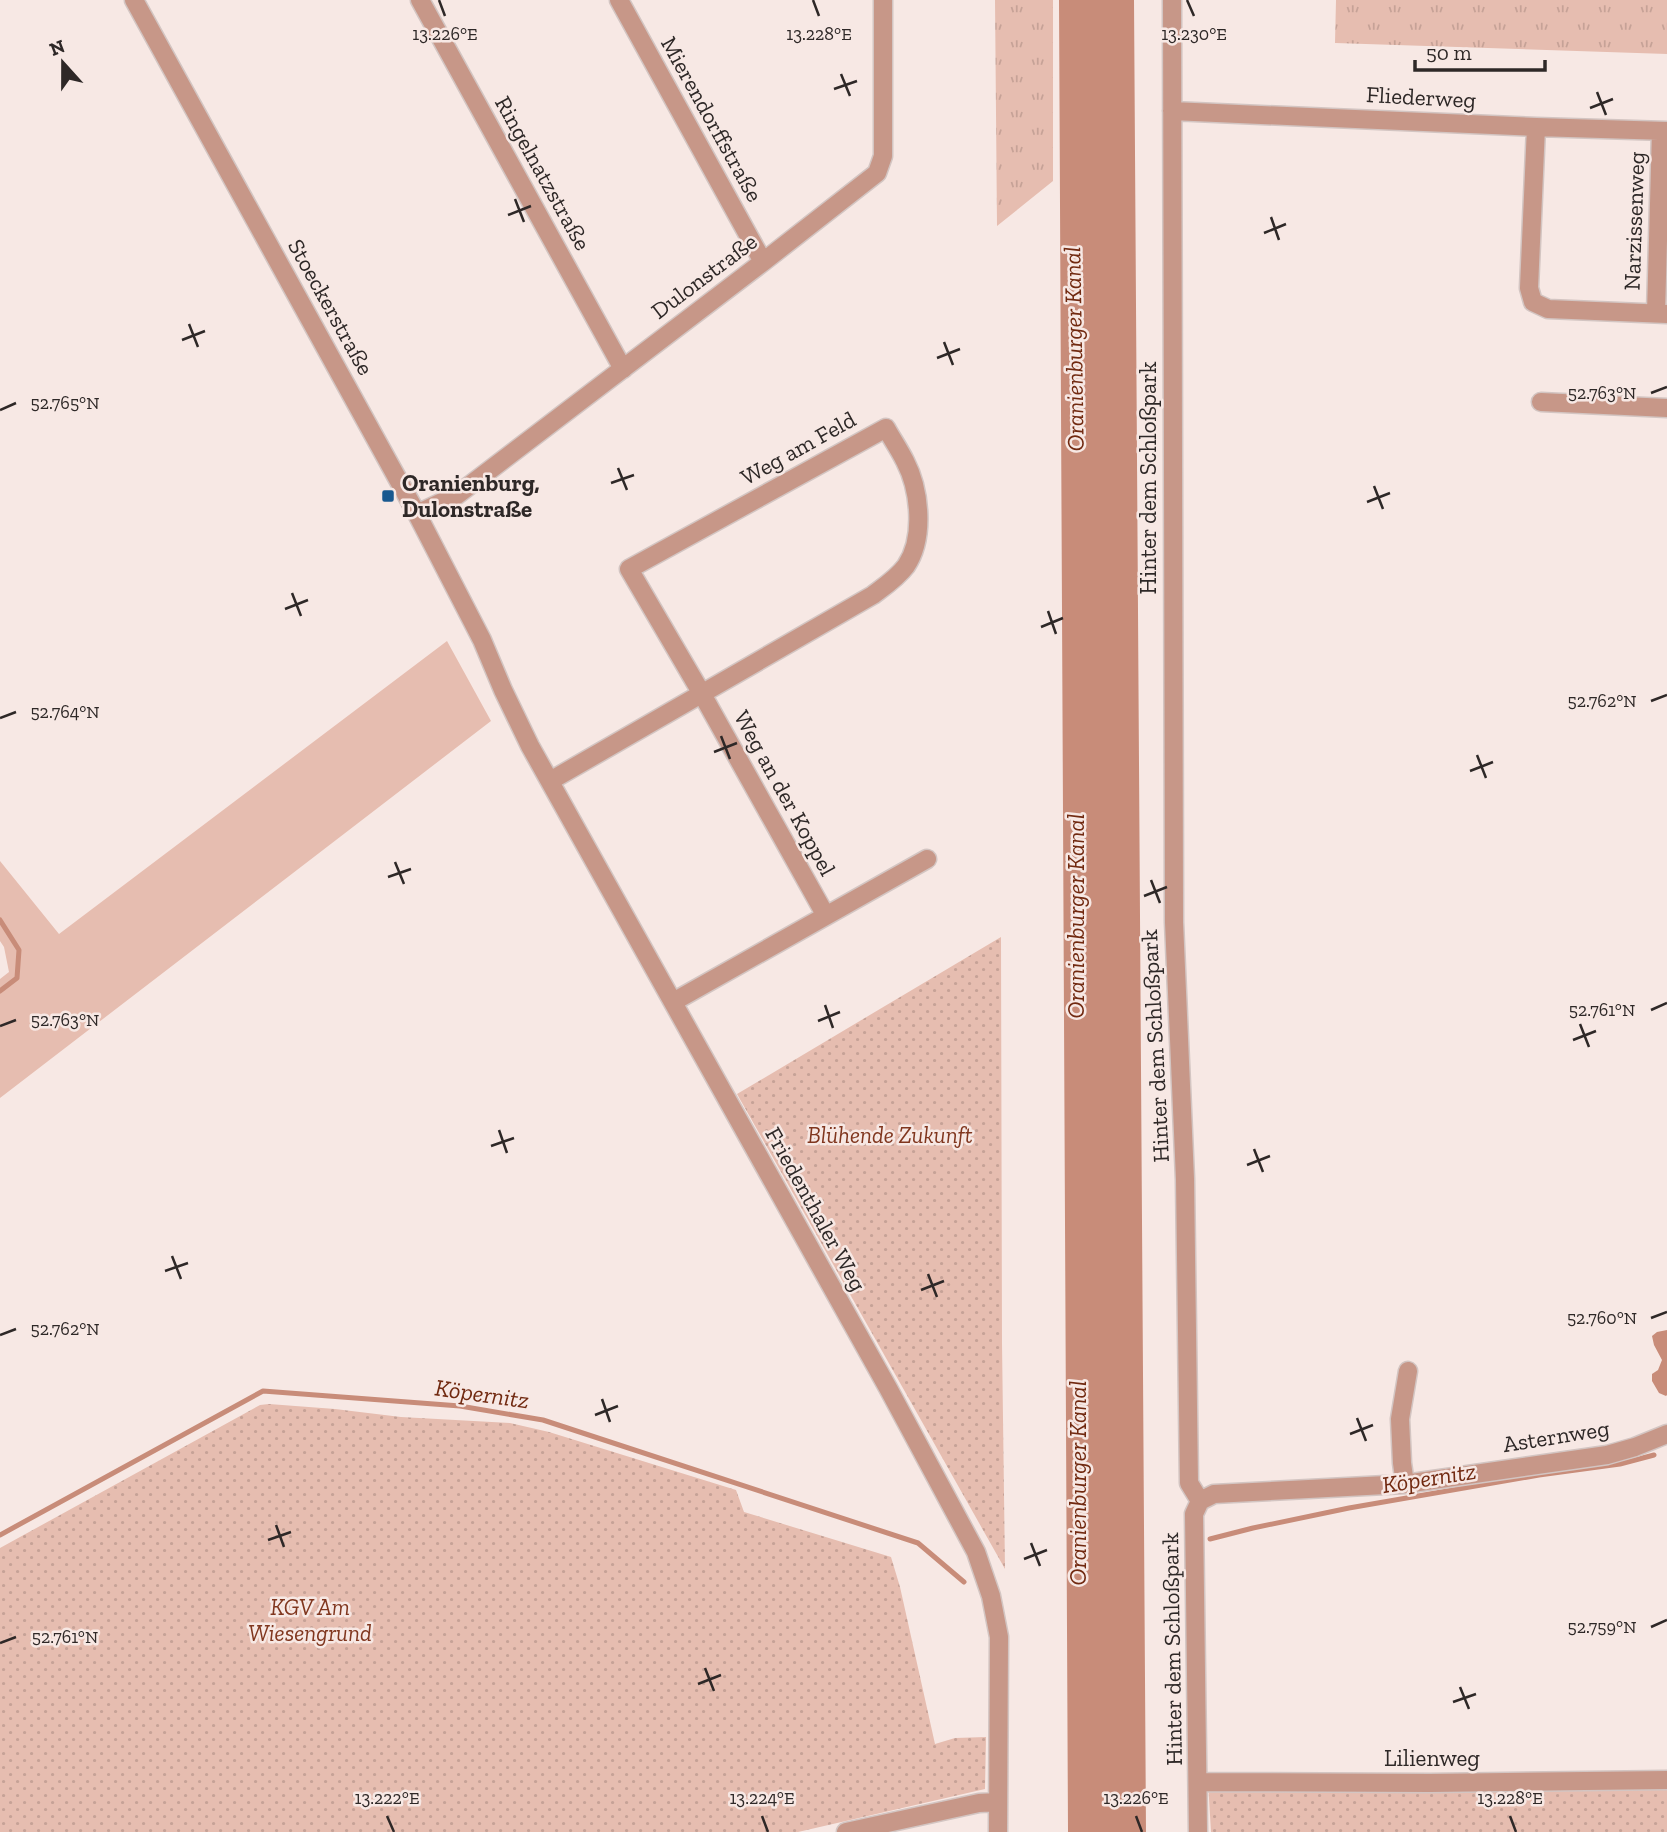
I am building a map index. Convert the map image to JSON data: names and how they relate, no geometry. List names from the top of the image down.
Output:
{
  "streets": {
    "street": [
      "Fliederweg",
      "Mierendorffstraße",
      "Ringelnatzstraße",
      "Narzissenweg",
      "Dulonstraße",
      "Stoeckerstraße",
      "Weg am Feld",
      "Hinter dem Schloßpark",
      "Weg an der Koppel",
      "Friedenthaler Weg",
      "Asternweg",
      "Lilienweg"
    ]
  },
  "crossings": [
    ["Fliederweg", "Narzissenweg"],
    ["Fliederweg", "Hinter dem Schloßpark"],
    ["Mierendorffstraße", "Dulonstraße"],
    ["Ringelnatzstraße", "Dulonstraße"],
    ["Dulonstraße", "Stoeckerstraße"],
    ["Stoeckerstraße", "Friedenthaler Weg"],
    ["Weg am Feld", "Weg an der Koppel"],
    ["Weg am Feld", "Friedenthaler Weg"],
    ["Hinter dem Schloßpark", "Asternweg"],
    ["Hinter dem Schloßpark", "Lilienweg"]
  ],
  "water": ["Oranienburger Kanal", "Köpernitz"],
  "parks": ["Blühende Zukunft", "KGV Am Wiesengrund"],
  "places": {
    "transit": ["Oranienburg, Dulonstraße"]
  },
  "scale_bar": "50 m",
  "north": "top",
  "coordinates": [
    "13.226°E",
    "13.228°E",
    "13.230°E",
    "52.763°N",
    "52.765°N",
    "52.762°N",
    "52.764°N",
    "52.761°N",
    "52.760°N",
    "52.759°N",
    "13.222°E",
    "13.224°E"
  ]
}
